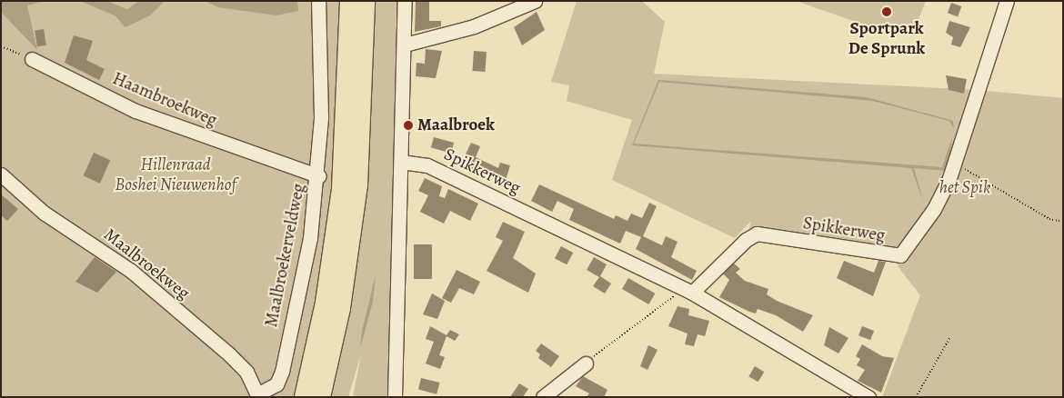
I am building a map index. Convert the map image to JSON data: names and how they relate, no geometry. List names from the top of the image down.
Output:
{
  "streets": {
    "street": [
      "Haambroekweg",
      "Spikkerweg",
      "Maalbroekerveldweg",
      "Maalbroekweg"
    ]
  },
  "crossings": [
    ["Haambroekweg", "Maalbroekerveldweg"],
    ["Maalbroekerveldweg", "Maalbroekweg"]
  ],
  "parks": ["Hillenraad Boshei Nieuwenhof", "het Spik"],
  "places": ["Sportpark De Sprunk", "Maalbroek"]
}
